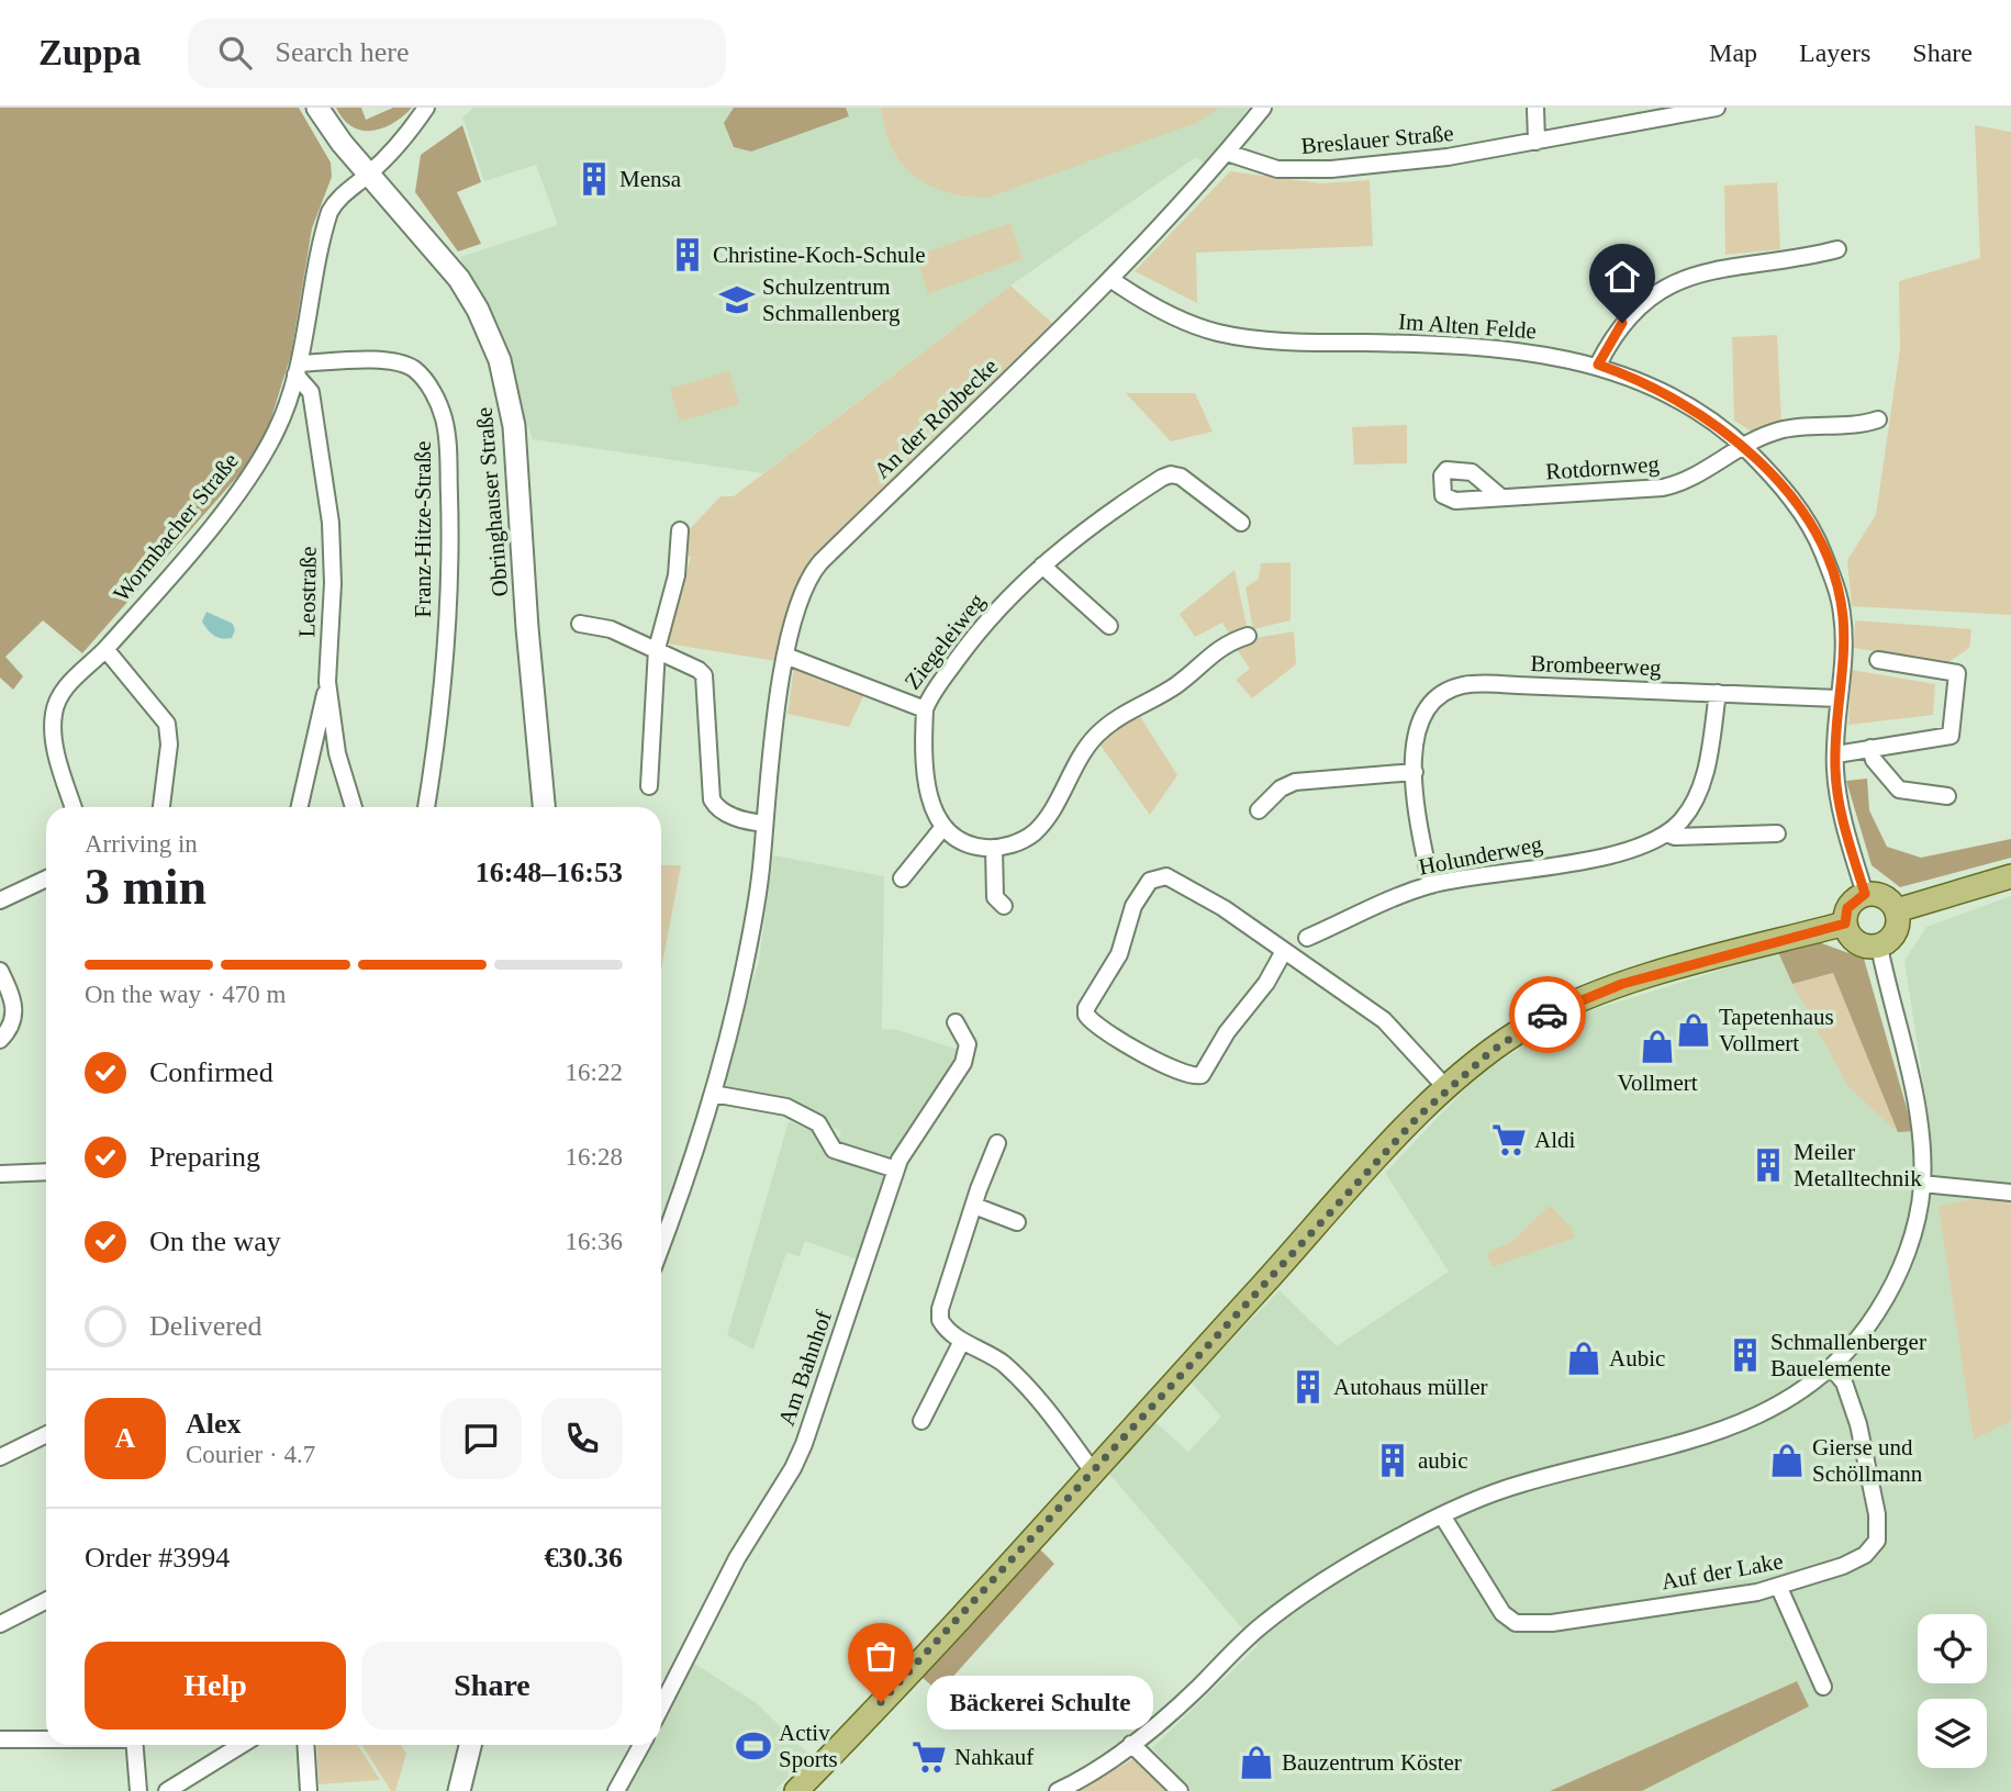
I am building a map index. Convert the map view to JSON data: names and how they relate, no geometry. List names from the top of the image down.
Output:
{
  "streets": {
    "street": [
      "Breslauer Straße",
      "Im Alten Felde",
      "An der Robbecke",
      "Rotdornweg",
      "Obringhauser Straße",
      "Wormbacher Straße",
      "Franz-Hitze-Straße",
      "Leostraße",
      "Ziegeleiweg",
      "Brombeerweg",
      "Holunderweg",
      "Am Bahnhof",
      "Auf der Lake"
    ]
  },
  "crossings": [
    ["Breslauer Straße", "An der Robbecke"],
    ["Im Alten Felde", "An der Robbecke"],
    ["Im Alten Felde", "Rotdornweg"],
    ["Im Alten Felde", "Brombeerweg"],
    ["An der Robbecke", "Ziegeleiweg"],
    ["Obringhauser Straße", "Wormbacher Straße"],
    ["Wormbacher Straße", "Franz-Hitze-Straße"],
    ["Wormbacher Straße", "Leostraße"],
    ["Franz-Hitze-Straße", "Leostraße"],
    ["Brombeerweg", "Holunderweg"]
  ],
  "places": {
    "building": [
      "Mensa",
      "Christine-Koch-Schule",
      "Meiler Metalltechnik",
      "Schmallenberger Bauelemente",
      "Autohaus müller",
      "aubic"
    ],
    "school or university": ["Schulzentrum Schmallenberg"],
    "shop": [
      "Tapetenhaus Vollmert",
      "Vollmert",
      "Aubic",
      "Gierse und Schöllmann",
      "Bauzentrum Köster"
    ],
    "supermarket": ["Aldi", "Nahkauf"],
    "other": ["Bäckerei Schulte"],
    "sports": ["Activ Sports"]
  },
  "page": {
    "header": "Zuppa",
    "search": "Search here",
    "nav": ["Map", "Layers", "Share"],
    "heading": ["3 min", "Arriving in", "16:48–16:53"],
    "panel": [
      "Alex",
      "Courier · 4.7",
      "Order #3994",
      "€30.36"
    ],
    "bar": "On the way · 470 m",
    "list": [
      ["Confirmed", "16:22"],
      ["Preparing", "16:28"],
      ["On the way", "16:36"],
      "Delivered"
    ],
    "round": "A",
    "buttons": ["Help", "Share"],
    "bubble": "Bäckerei Schulte"
  }
}
